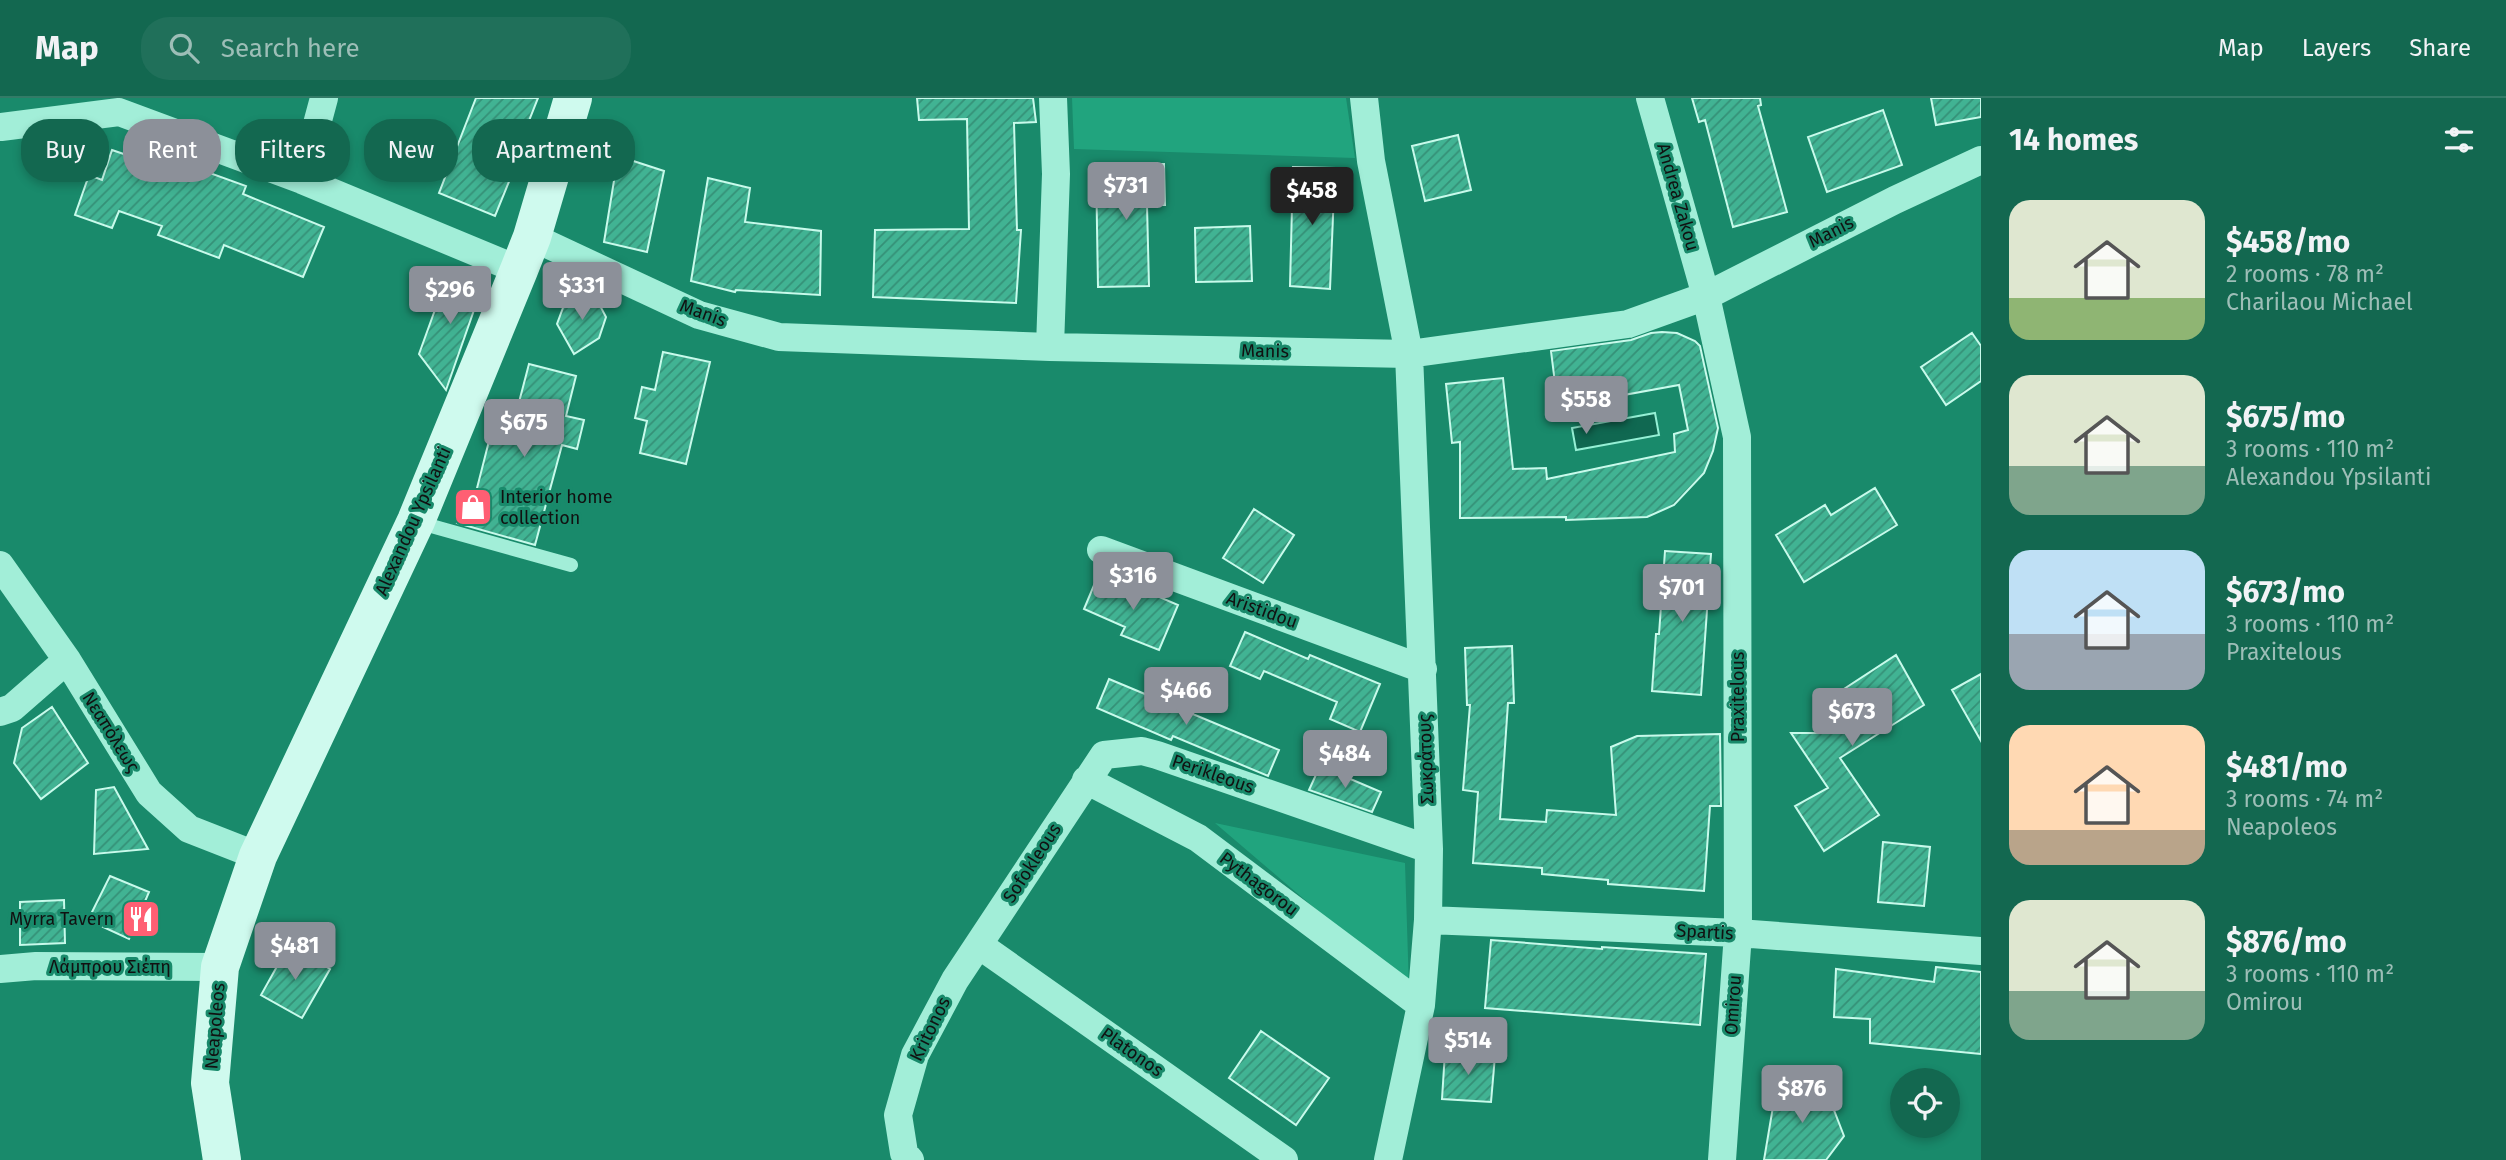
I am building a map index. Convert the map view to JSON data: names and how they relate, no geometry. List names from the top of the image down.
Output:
{
  "streets": {
    "main road": ["Alexandou Ypsilanti", "Neapoleos"],
    "street": [
      "Andrea Zakou",
      "Manis",
      "Aristidou",
      "Praxitelous",
      "Νεαπόλεως",
      "Σωκράτους",
      "Perikleous",
      "Sofokleous",
      "Pythagorou",
      "Spartis",
      "Λάμπρου Σιέπη",
      "Omirou",
      "Kritonos",
      "Platonos"
    ]
  },
  "crossings": [
    ["Andrea Zakou", "Manis"],
    ["Andrea Zakou", "Praxitelous"],
    ["Manis", "Alexandou Ypsilanti"],
    ["Manis", "Praxitelous"],
    ["Manis", "Σωκράτους"],
    ["Alexandou Ypsilanti", "Νεαπόλεως"],
    ["Alexandou Ypsilanti", "Neapoleos"],
    ["Aristidou", "Σωκράτους"],
    ["Praxitelous", "Spartis"],
    ["Praxitelous", "Omirou"],
    ["Νεαπόλεως", "Neapoleos"],
    ["Σωκράτους", "Perikleous"],
    ["Σωκράτους", "Pythagorou"],
    ["Σωκράτους", "Spartis"],
    ["Perikleous", "Sofokleous"],
    ["Perikleous", "Pythagorou"],
    ["Sofokleous", "Pythagorou"],
    ["Sofokleous", "Kritonos"],
    ["Sofokleous", "Platonos"],
    ["Spartis", "Omirou"],
    ["Λάμπρου Σιέπη", "Neapoleos"],
    ["Kritonos", "Platonos"]
  ],
  "places": {
    "shop": ["Interior home collection"],
    "restaurant": ["Myrra Tavern"]
  },
  "page": {
    "header": "Map",
    "search": "Search here",
    "nav": ["Map", "Layers", "Share"],
    "heading": "14 homes",
    "chip": [
      "Buy",
      "Rent",
      "Filters",
      "New",
      "Apartment"
    ],
    "price": [
      "$731",
      "$458",
      "$331",
      "$296",
      "$558",
      "$675",
      "$316",
      "$701",
      "$466",
      "$673",
      "$484",
      "$481",
      "$514",
      "$876"
    ],
    "list": [
      {
        "name": "$458/mo",
        "note": "2 rooms · 78 m² · Charilaou Michael"
      },
      {
        "name": "$675/mo",
        "note": "3 rooms · 110 m² · Alexandou Ypsilanti"
      },
      {
        "name": "$673/mo",
        "note": "3 rooms · 110 m² · Praxitelous"
      },
      {
        "name": "$481/mo",
        "note": "3 rooms · 74 m² · Neapoleos"
      },
      {
        "name": "$876/mo",
        "note": "3 rooms · 110 m² · Omirou"
      }
    ]
  }
}
